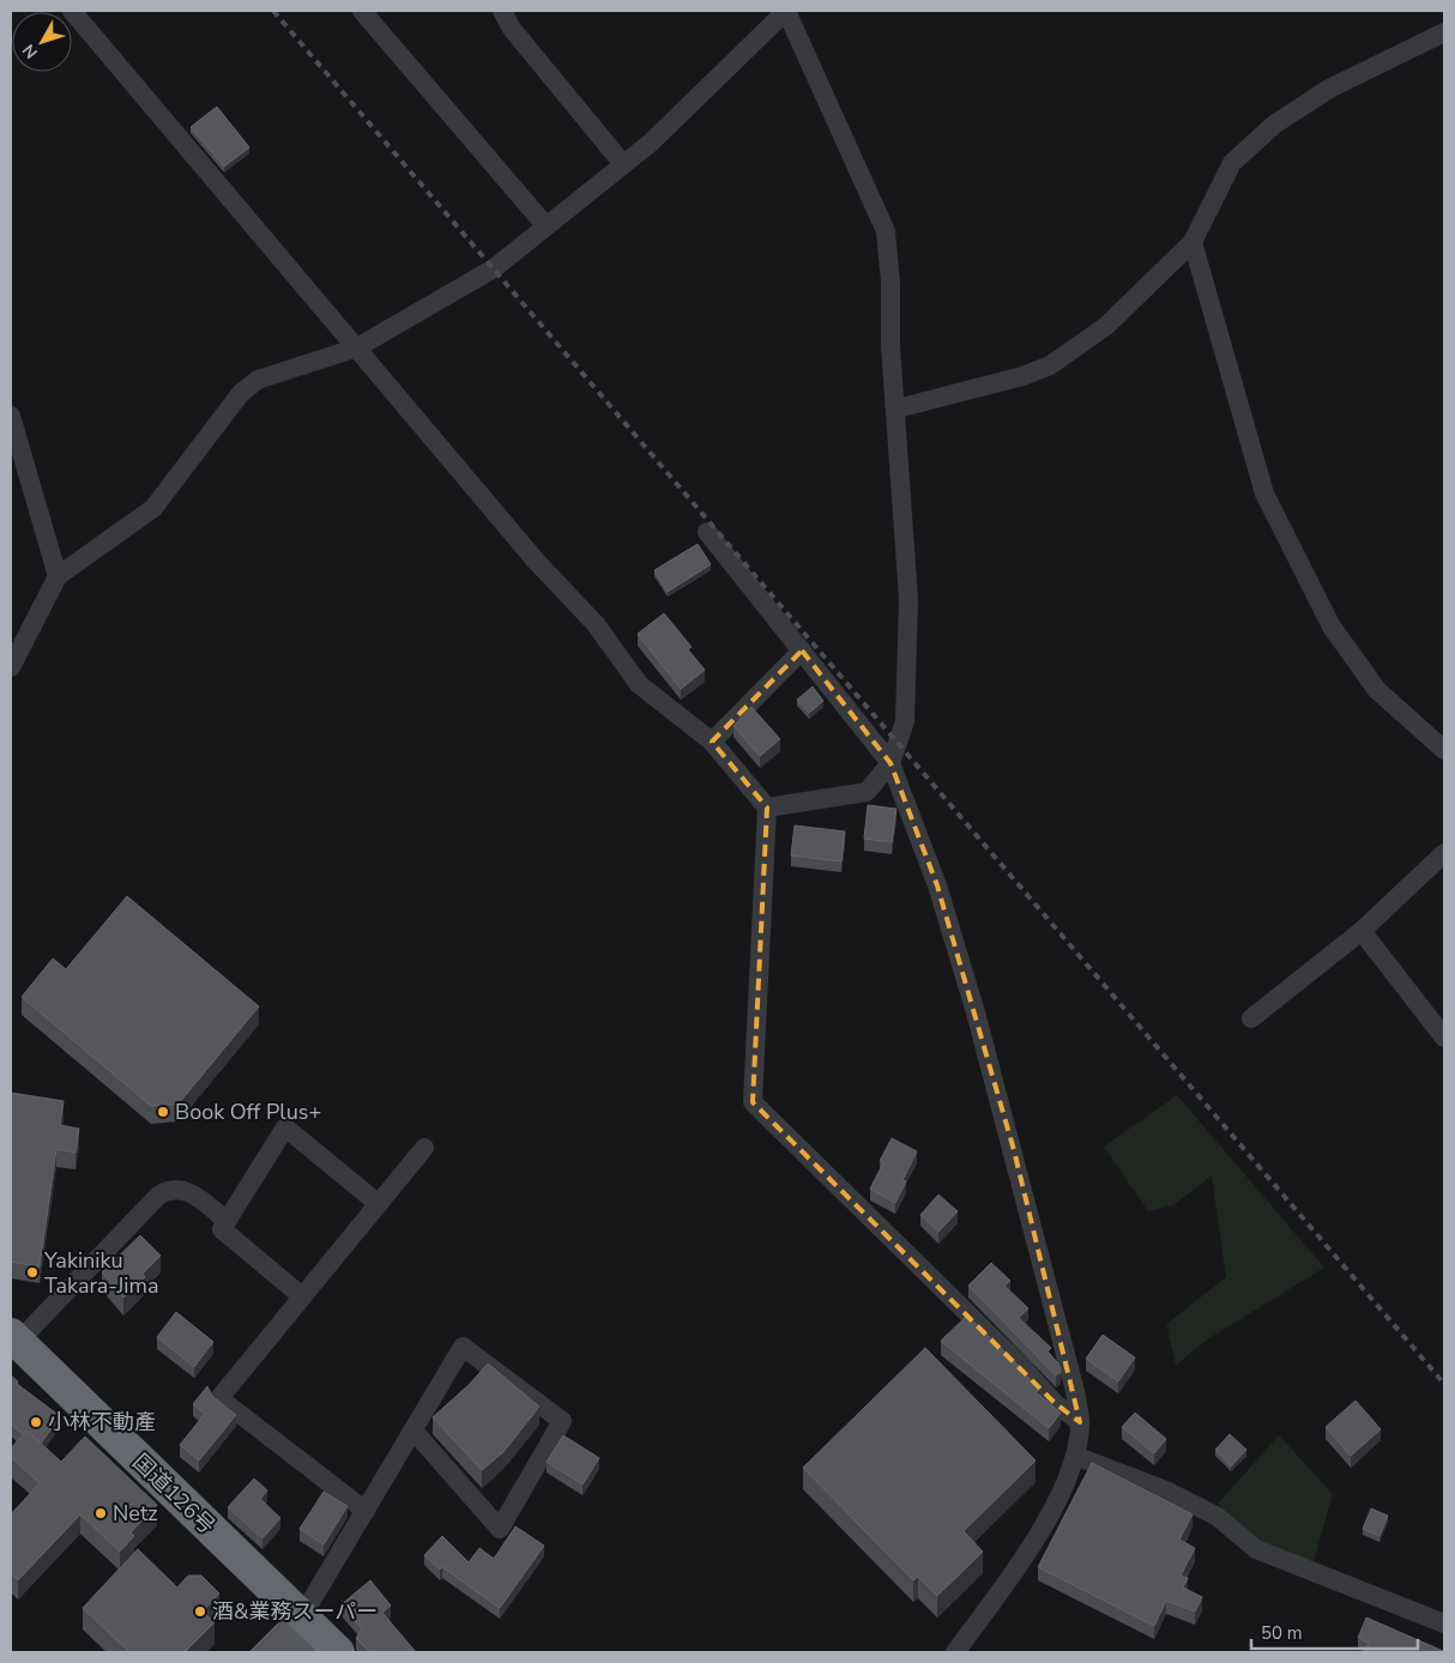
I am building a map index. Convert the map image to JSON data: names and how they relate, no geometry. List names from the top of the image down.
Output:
{
  "streets": {
    "highway": ["国道126号"]
  },
  "places": [
    "Book Off Plus+",
    "Yakiniku Takara-Jima",
    "小林不動產",
    "Netz",
    "酒&業務スーパー"
  ],
  "scale_bar": "50 m",
  "north": "bottom left"
}
